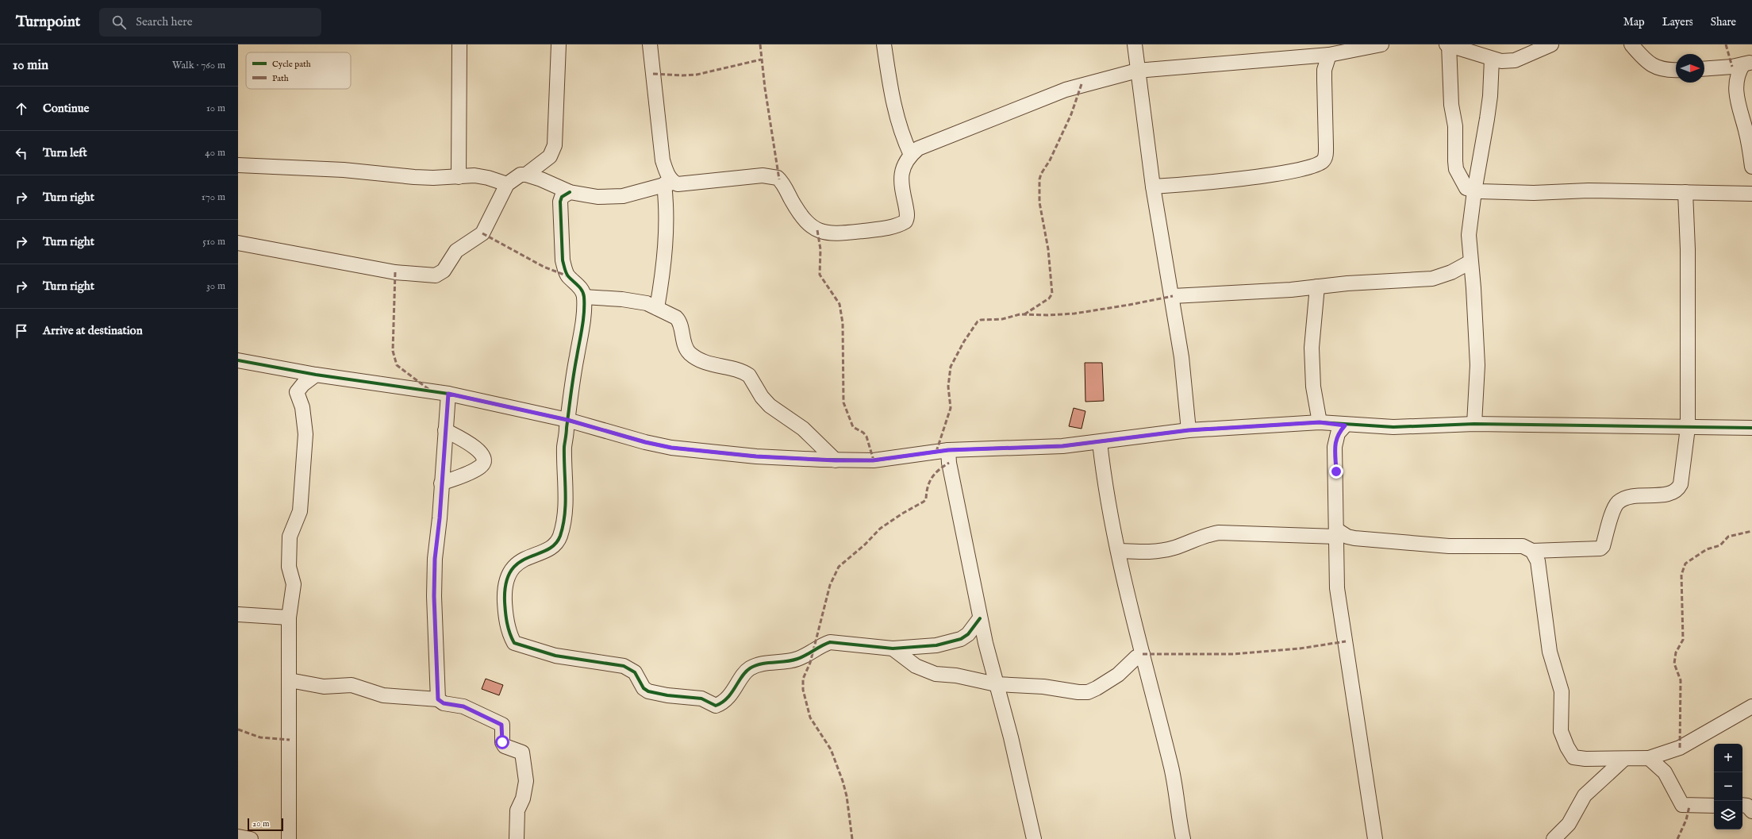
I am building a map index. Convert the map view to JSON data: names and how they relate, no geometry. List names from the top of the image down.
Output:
{
  "legend": ["Cycle path", "Path"],
  "scale_bar": "20 m",
  "north": "right",
  "page": {
    "header": "Turnpoint",
    "search": "Search here",
    "nav": ["Map", "Layers", "Share"],
    "heading": ["10 min", "Walk · 760 m"],
    "list": [
      ["Continue", "10 m"],
      ["Turn left", "40 m"],
      ["Turn right", "170 m"],
      ["Turn right", "510 m"],
      ["Turn right", "30 m"],
      "Arrive at destination"
    ],
    "map_buttons": ["+", "−"],
    "scale": "20 m"
  }
}
